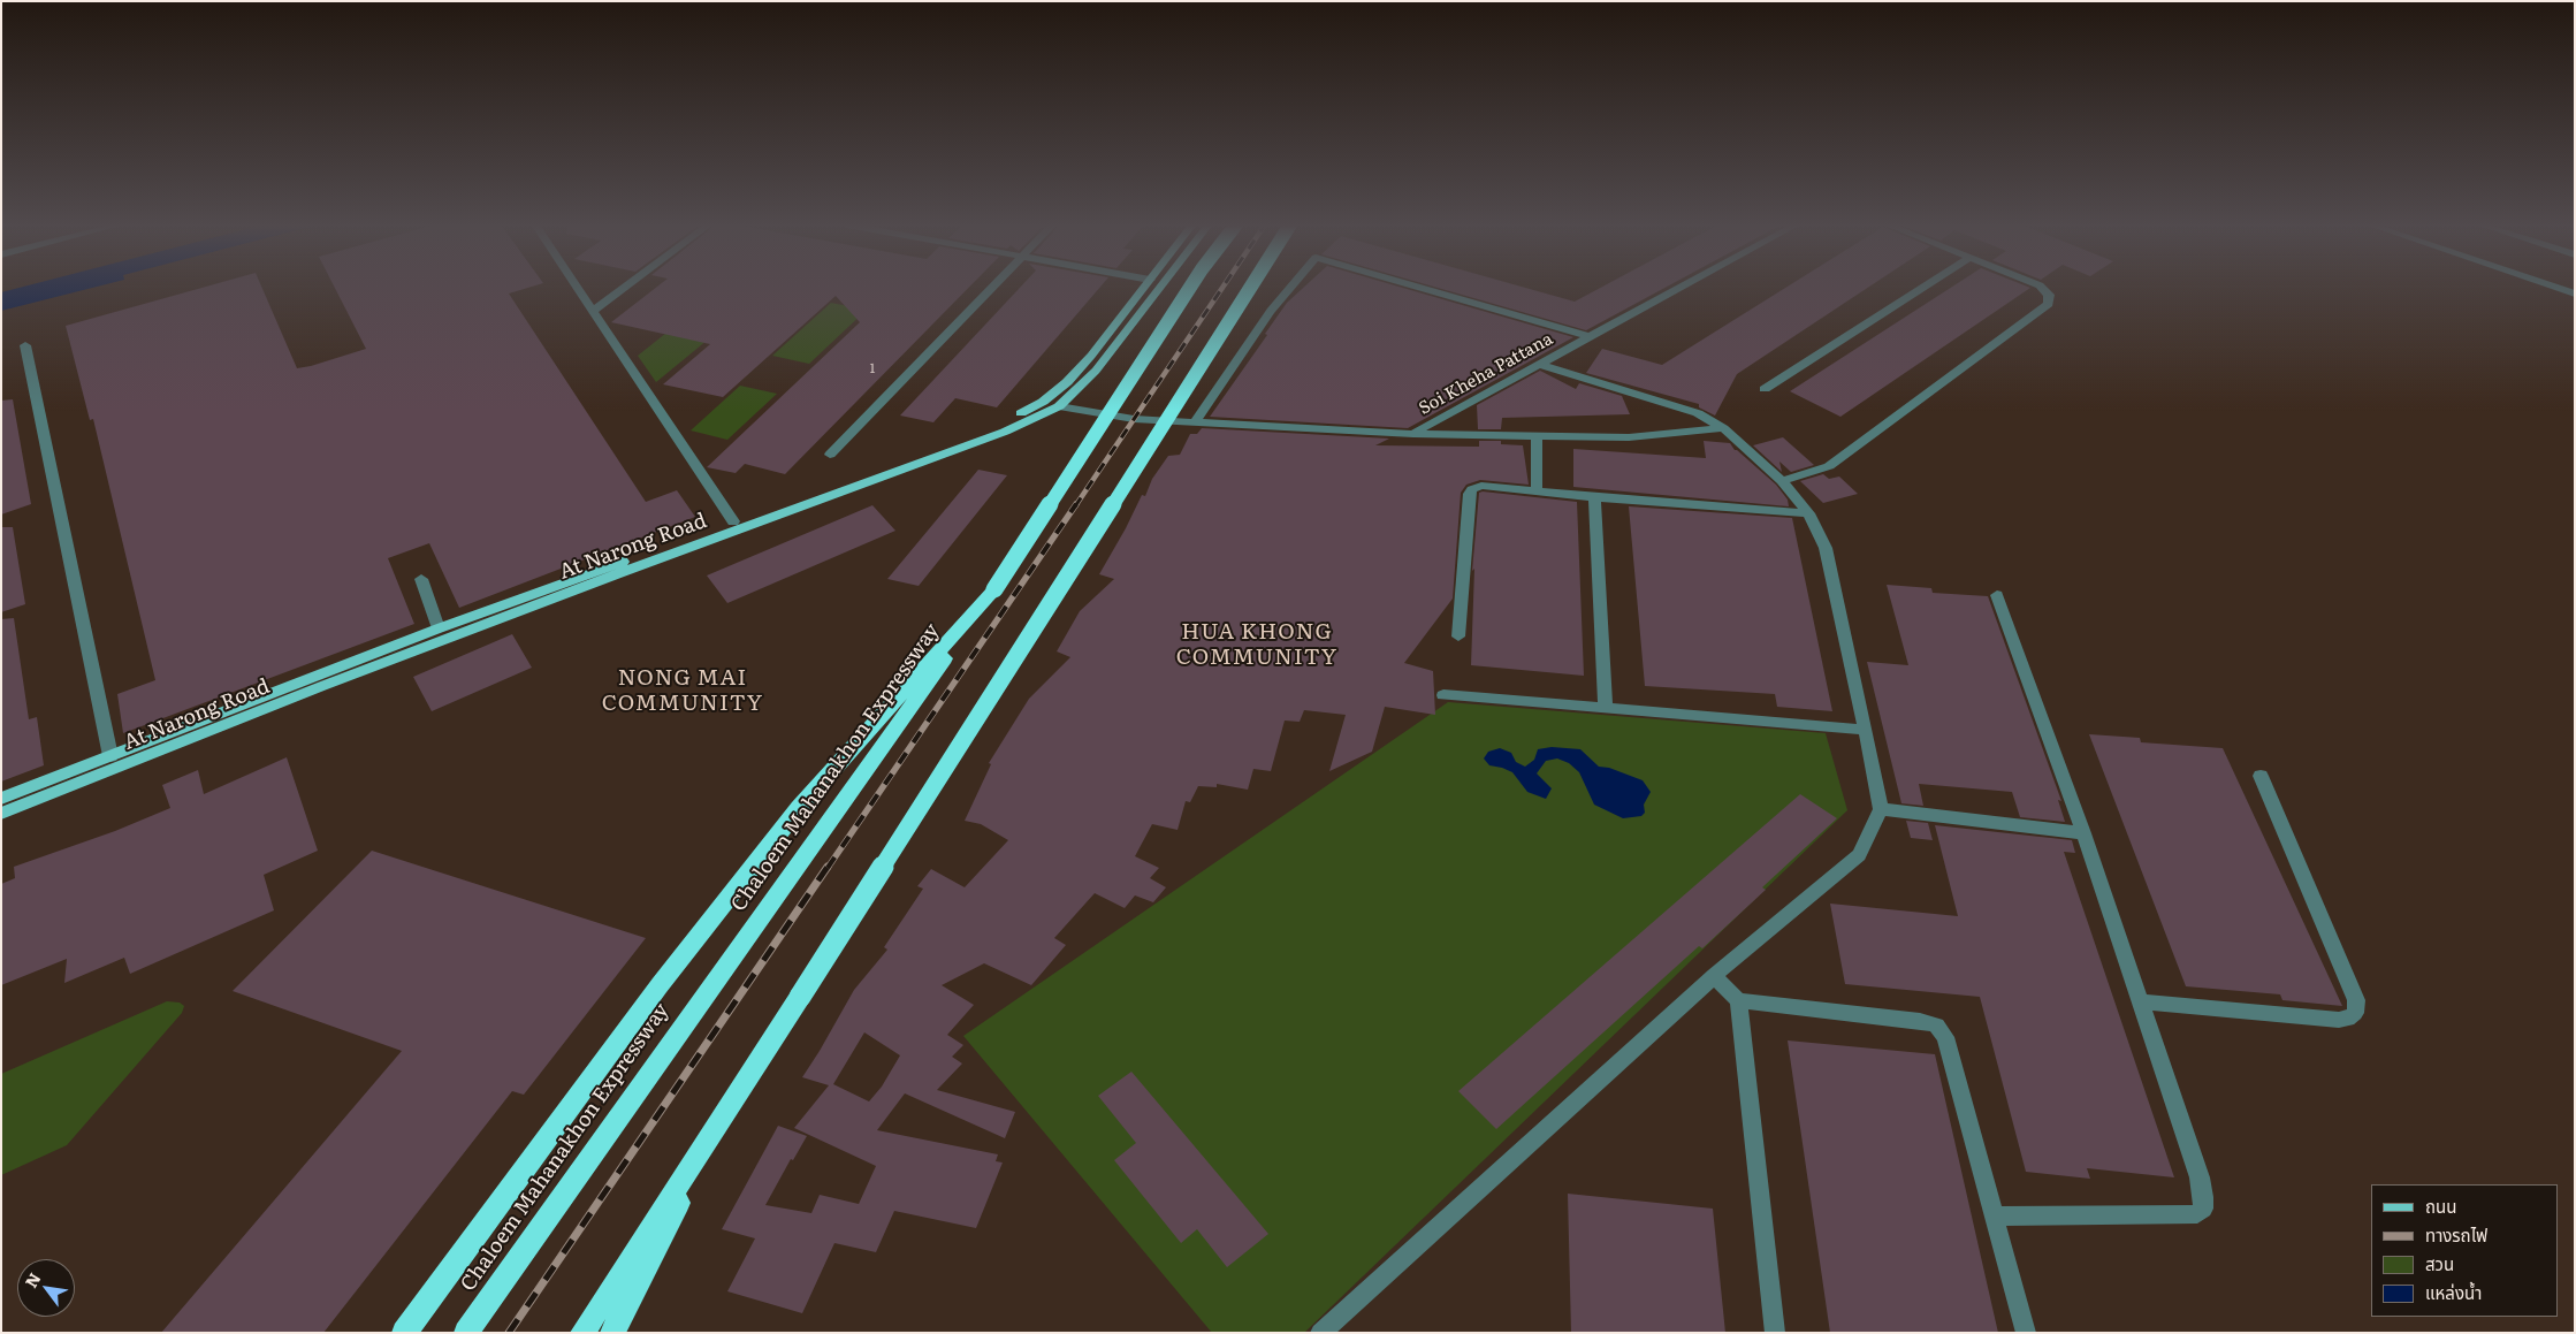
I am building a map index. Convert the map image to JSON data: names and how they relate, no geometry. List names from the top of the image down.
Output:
{
  "streets": {
    "highway": ["Chaloem Mahanakhon Expressway"],
    "main road": ["At Narong Road"],
    "street": ["Soi Kheha Pattana"]
  },
  "crossings": [
    ["Soi Kheha Pattana", "At Narong Road"]
  ],
  "districts": ["HUA KHONG COMMUNITY", "NONG MAI COMMUNITY"],
  "house_numbers": ["1"],
  "legend": [
    "ถนน",
    "ทางรถไฟ",
    "สวน",
    "แหล่งน้ำ"
  ],
  "north": "top left"
}
